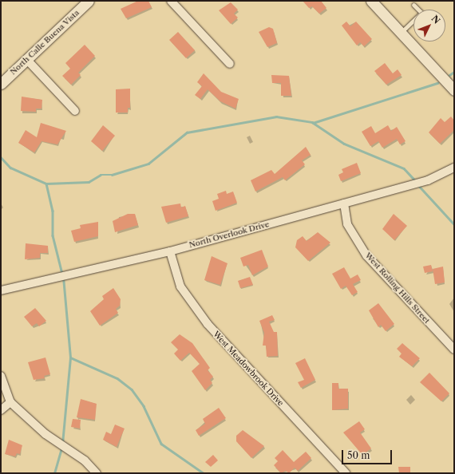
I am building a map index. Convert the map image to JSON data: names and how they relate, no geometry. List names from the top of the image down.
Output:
{
  "streets": {
    "street": [
      "North Calle Buena Vista",
      "North Overlook Drive",
      "West Rolling Hills Street",
      "West Meadowbrook Drive"
    ]
  },
  "crossings": [
    ["North Overlook Drive", "West Rolling Hills Street"],
    ["North Overlook Drive", "West Meadowbrook Drive"]
  ],
  "scale_bar": "50 m",
  "north": "top right"
}
